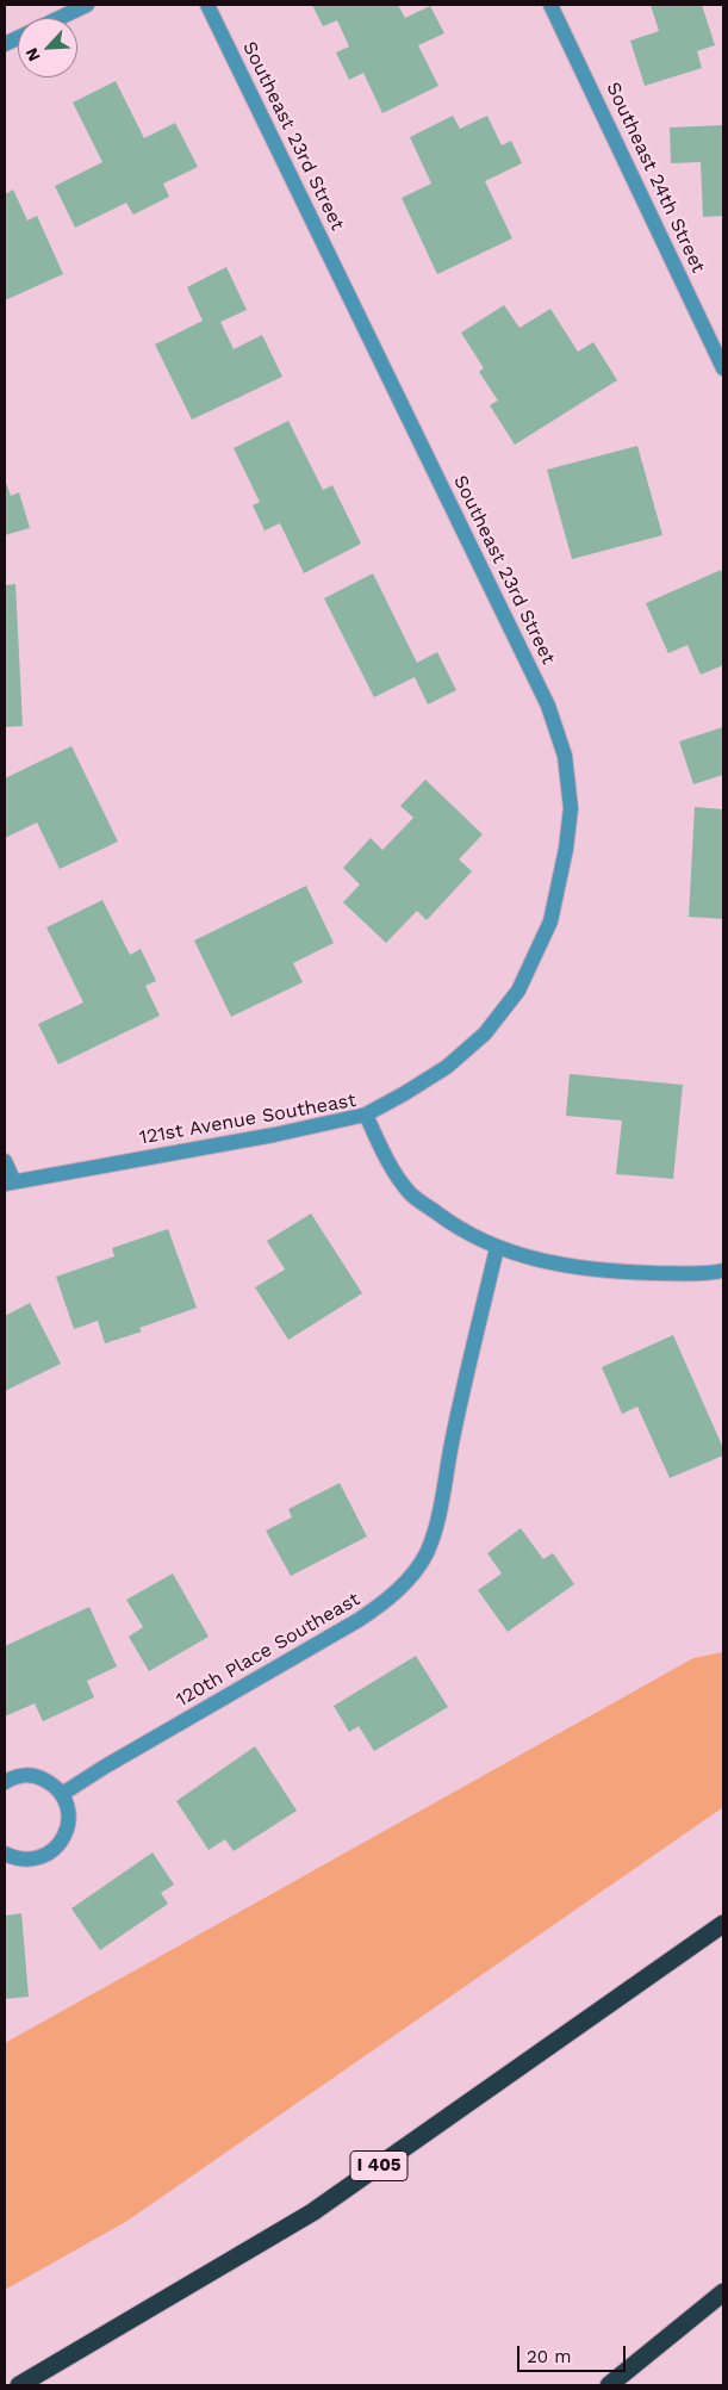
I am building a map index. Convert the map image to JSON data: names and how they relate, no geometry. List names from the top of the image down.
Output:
{
  "streets": {
    "highway": ["I 405"],
    "street": [
      "Southeast 23rd Street",
      "Southeast 24th Street",
      "121st Avenue Southeast",
      "120th Place Southeast"
    ]
  },
  "crossings": [
    ["Southeast 23rd Street", "121st Avenue Southeast"],
    ["121st Avenue Southeast", "120th Place Southeast"]
  ],
  "scale_bar": "20 m",
  "north": "bottom left"
}
